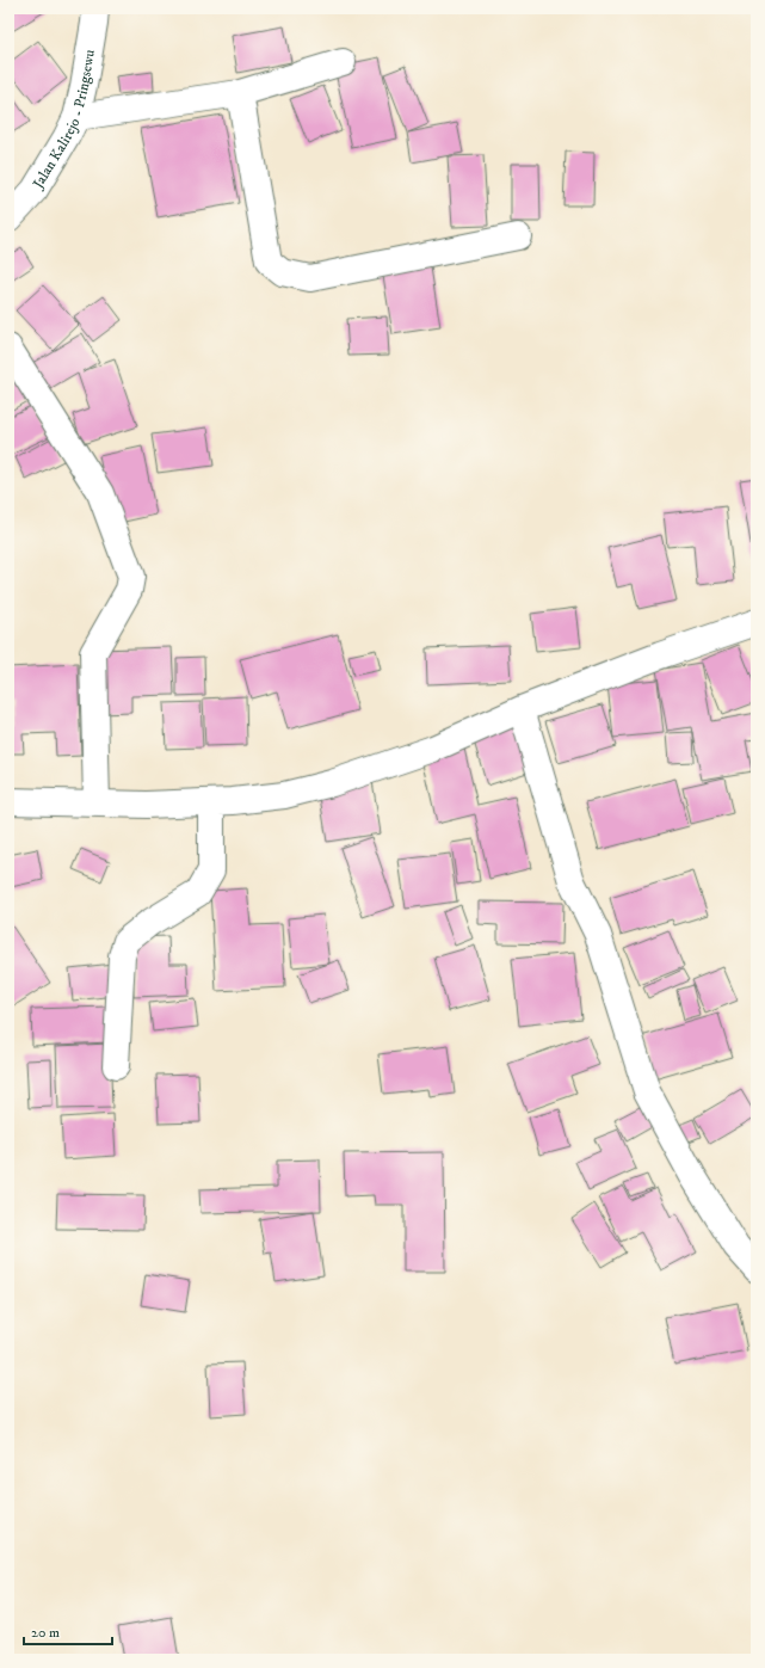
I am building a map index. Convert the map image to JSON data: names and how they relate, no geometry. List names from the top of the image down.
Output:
{
  "streets": {
    "street": ["Jalan Kalirejo - Pringsewu"]
  },
  "scale_bar": "20 m"
}
